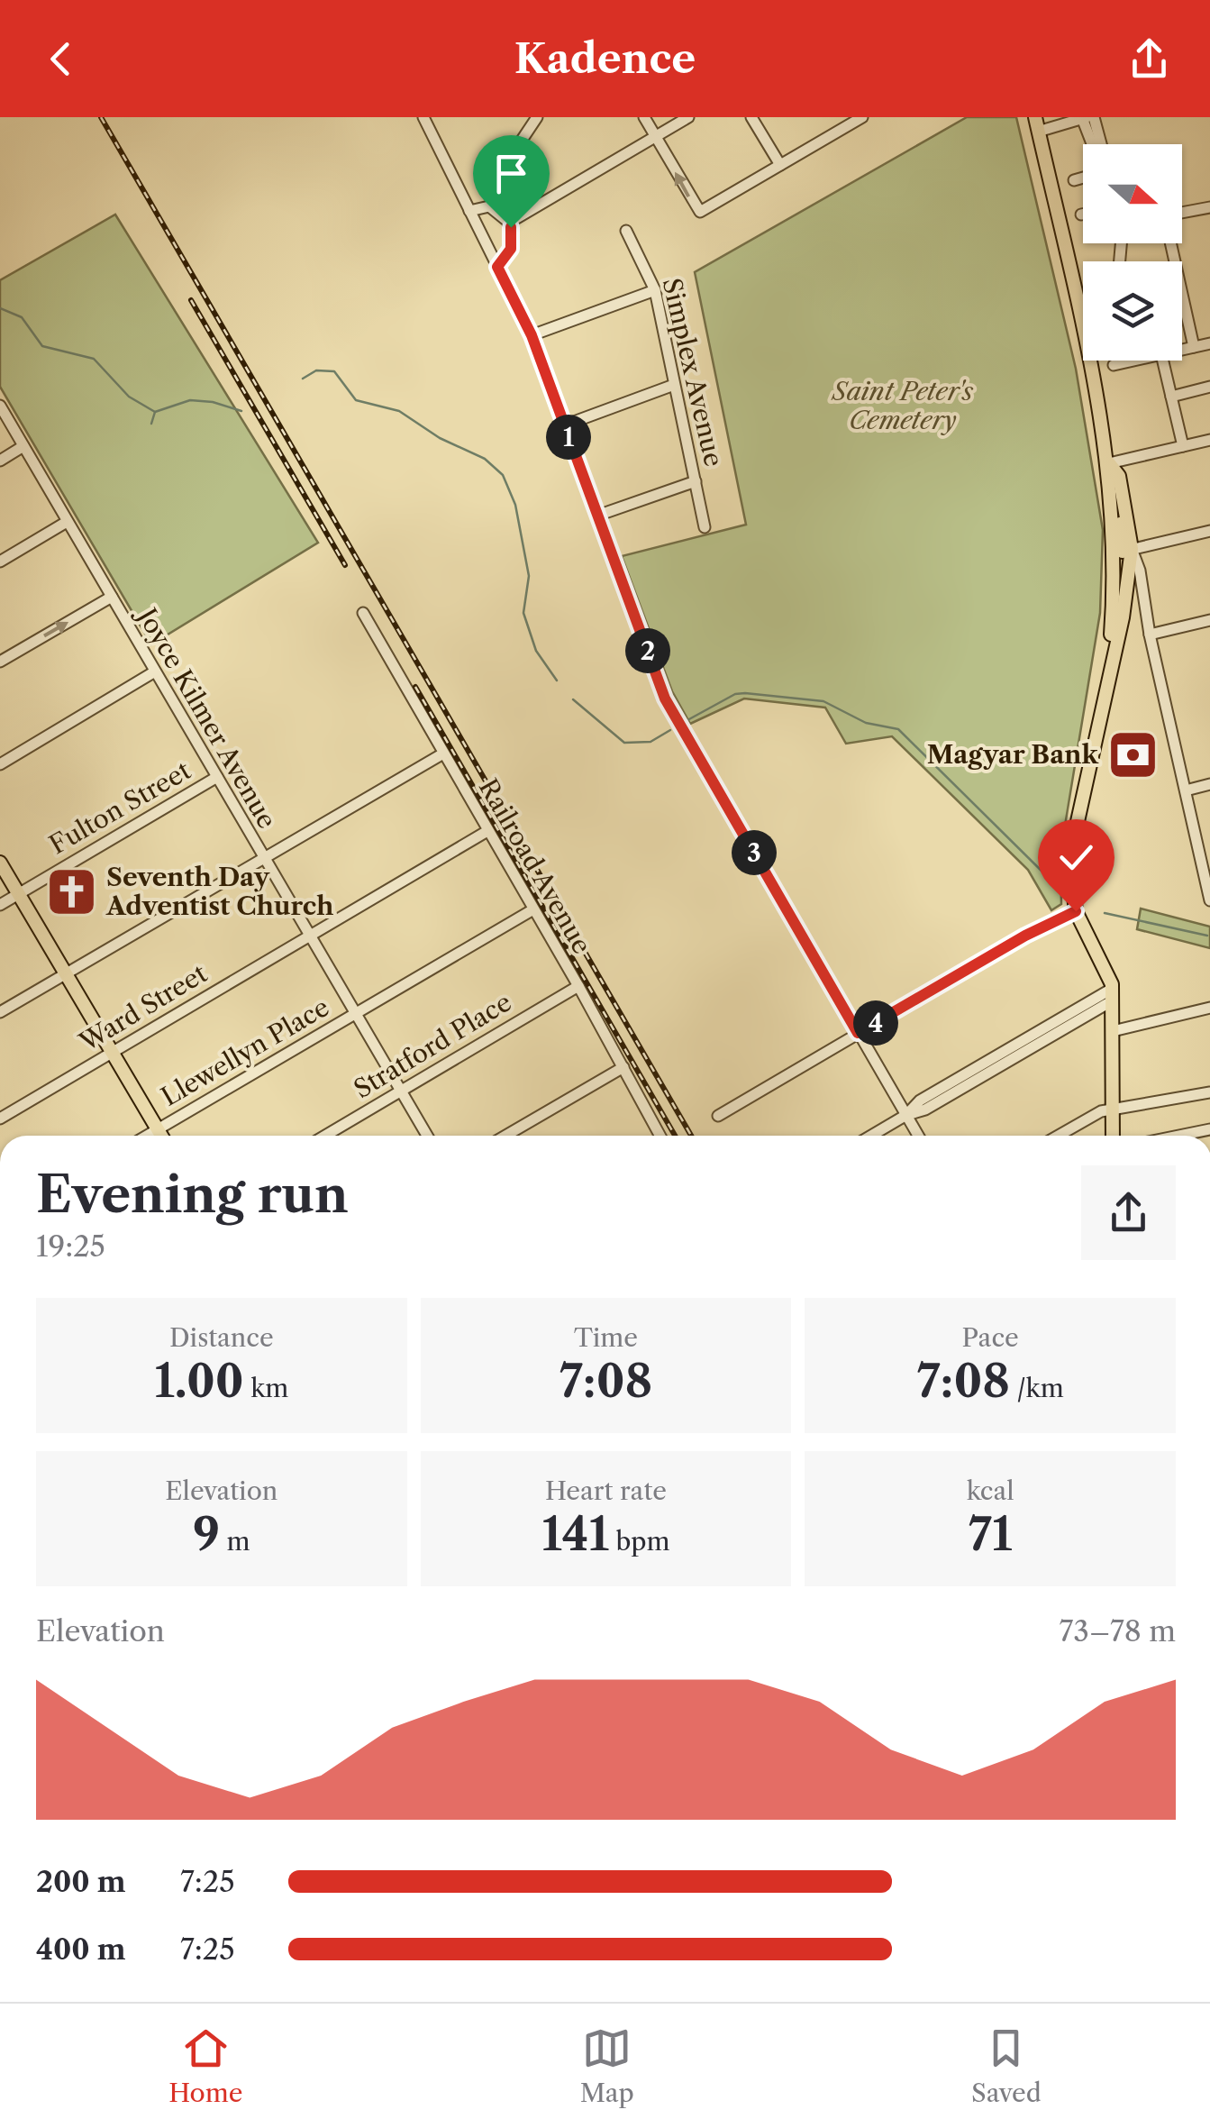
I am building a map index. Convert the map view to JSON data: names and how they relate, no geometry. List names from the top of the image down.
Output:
{
  "streets": {
    "street": [
      "Simplex Avenue",
      "Joyce Kilmer Avenue",
      "Fulton Street",
      "Railroad Avenue",
      "Ward Street",
      "Stratford Place",
      "Llewellyn Place"
    ]
  },
  "crossings": [
    ["Joyce Kilmer Avenue", "Fulton Street"],
    ["Joyce Kilmer Avenue", "Ward Street"],
    ["Joyce Kilmer Avenue", "Stratford Place"],
    ["Joyce Kilmer Avenue", "Llewellyn Place"],
    ["Railroad Avenue", "Ward Street"],
    ["Railroad Avenue", "Stratford Place"],
    ["Railroad Avenue", "Llewellyn Place"]
  ],
  "parks": ["Saint Peter's Cemetery"],
  "places": {
    "bank": ["Magyar Bank"],
    "church": ["Seventh Day Adventist Church"]
  },
  "north": "right",
  "page": {
    "header": "Kadence",
    "pins": [
      "1",
      "2",
      "3",
      "4"
    ],
    "heading": ["Evening run", "19:25"],
    "stats": [
      ["Distance", "1.00 km"],
      ["Time", "7:08"],
      ["Pace", "7:08 /km"],
      ["Elevation", "9 m"],
      ["Heart rate", "141 bpm"],
      ["kcal", "71"]
    ],
    "chart": ["Elevation", "73–78 m"],
    "list": [
      {
        "name": "200 m",
        "note": "7:25"
      },
      {
        "name": "400 m",
        "note": "7:25"
      }
    ],
    "tabs": ["Home", "Map", "Saved"]
  }
}
